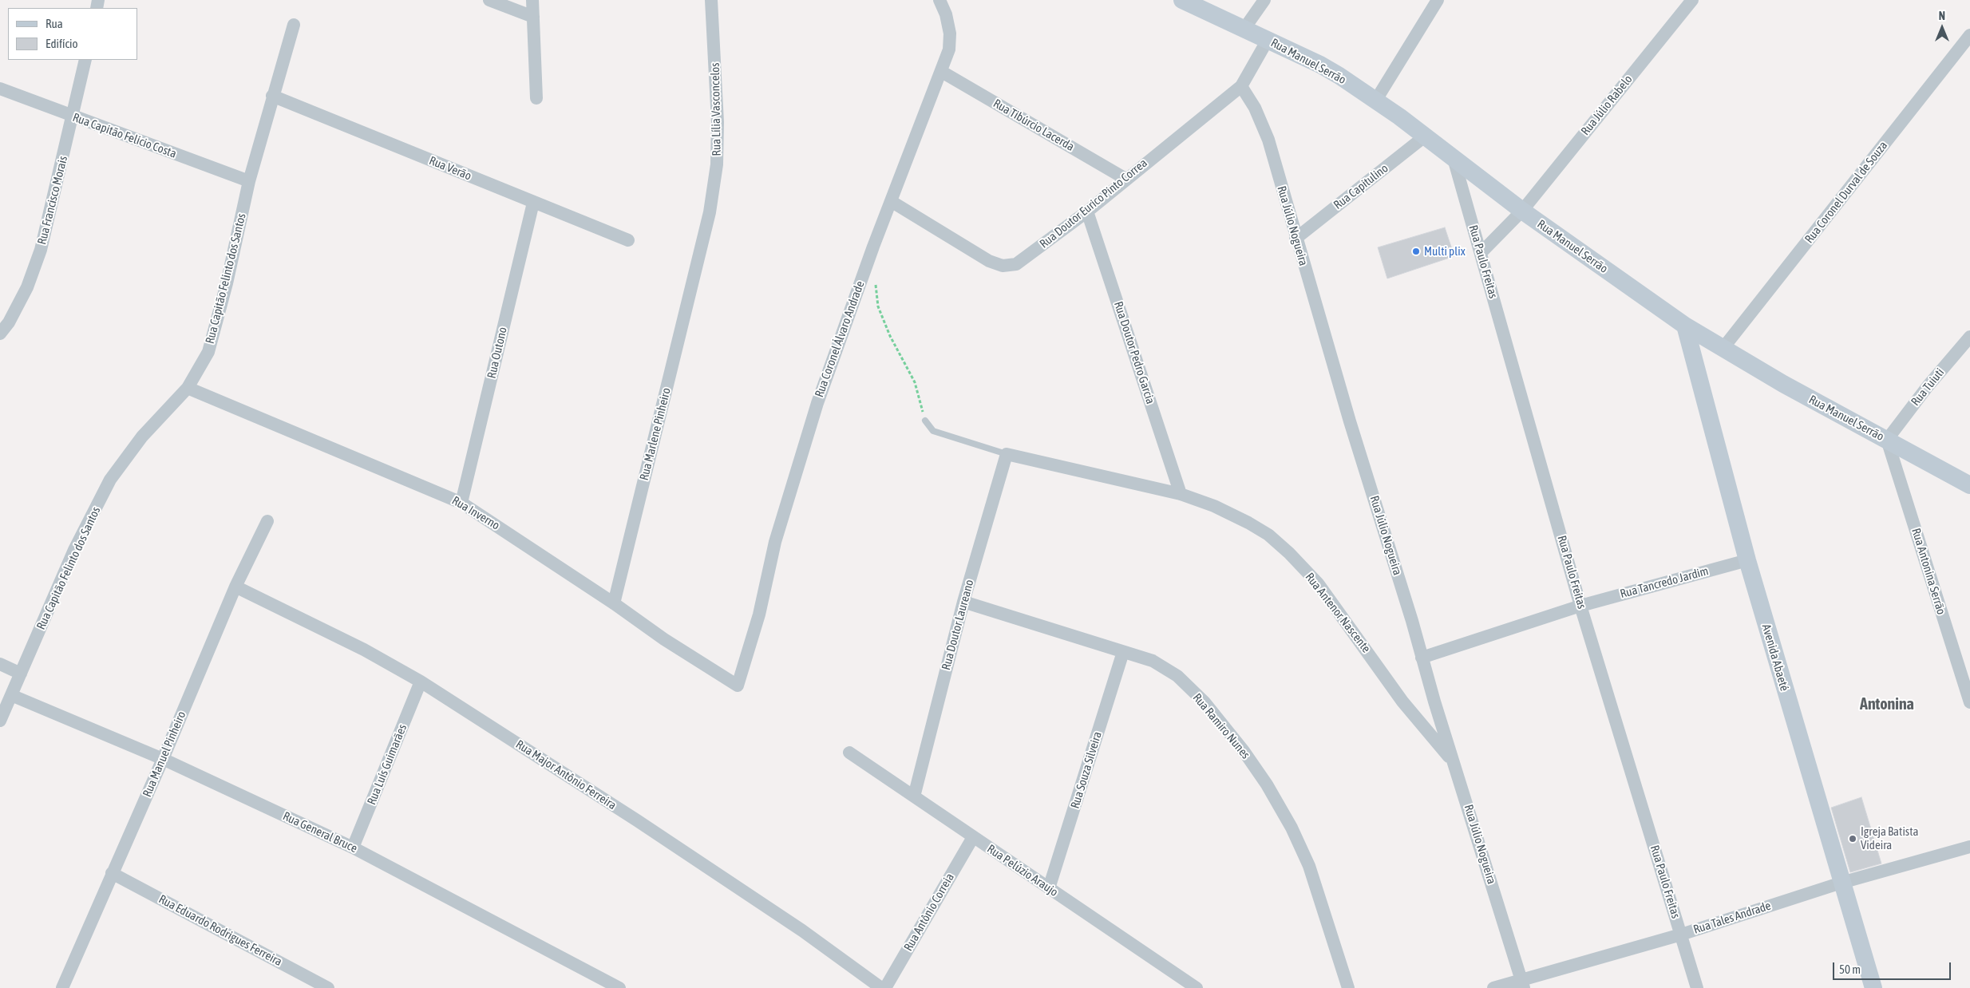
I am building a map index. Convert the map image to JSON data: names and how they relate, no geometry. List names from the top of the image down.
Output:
{
  "streets": {
    "street": [
      "Rua Manuel Serrão",
      "Rua Júlio Rabelo",
      "Rua Lília Vasconcelos",
      "Rua Tibúrcio Lacerda",
      "Rua Capitão Felício Costa",
      "Rua Verão",
      "Rua Capitulino",
      "Rua Coronel Durval de Souza",
      "Rua Francisco Morais",
      "Rua Doutor Eurico Pinto Correa",
      "Rua Júlio Nogueira",
      "Rua Paulo Freitas",
      "Rua Capitão Felinto dos Santos",
      "Rua Coronel Álvaro Andrade",
      "Rua Outono",
      "Rua Doutor Pedro Garcia",
      "Rua Tuiuti",
      "Rua Marlene Pinheiro",
      "Rua Inverno",
      "Rua Antonina Serrão",
      "Rua Tancredo Jardim",
      "Rua Antenor Nascente",
      "Rua Doutor Laureano",
      "Avenida Abaeté",
      "Rua Ramiro Nunes",
      "Rua Manuel Pinheiro",
      "Rua Luís Guimarães",
      "Rua Souza Silveira",
      "Rua Major Antônio Ferreira",
      "Rua General Bruce",
      "Rua Pelúzio Araujo",
      "Rua Antônio Correia",
      "Rua Tales Andrade",
      "Rua Eduardo Rodrigues Ferreira"
    ]
  },
  "crossings": [
    ["Rua Manuel Serrão", "Rua Júlio Rabelo"],
    ["Rua Manuel Serrão", "Rua Capitulino"],
    ["Rua Manuel Serrão", "Rua Coronel Durval de Souza"],
    ["Rua Manuel Serrão", "Rua Doutor Eurico Pinto Correa"],
    ["Rua Manuel Serrão", "Rua Paulo Freitas"],
    ["Rua Manuel Serrão", "Rua Tuiuti"],
    ["Rua Manuel Serrão", "Rua Antonina Serrão"],
    ["Rua Manuel Serrão", "Avenida Abaeté"],
    ["Rua Júlio Rabelo", "Rua Paulo Freitas"],
    ["Rua Lília Vasconcelos", "Rua Marlene Pinheiro"],
    ["Rua Tibúrcio Lacerda", "Rua Doutor Eurico Pinto Correa"],
    ["Rua Tibúrcio Lacerda", "Rua Coronel Álvaro Andrade"],
    ["Rua Capitão Felício Costa", "Rua Francisco Morais"],
    ["Rua Capitão Felício Costa", "Rua Capitão Felinto dos Santos"],
    ["Rua Verão", "Rua Capitão Felinto dos Santos"],
    ["Rua Verão", "Rua Outono"],
    ["Rua Capitulino", "Rua Júlio Nogueira"],
    ["Rua Doutor Eurico Pinto Correa", "Rua Júlio Nogueira"],
    ["Rua Doutor Eurico Pinto Correa", "Rua Coronel Álvaro Andrade"],
    ["Rua Doutor Eurico Pinto Correa", "Rua Doutor Pedro Garcia"],
    ["Rua Júlio Nogueira", "Rua Tancredo Jardim"],
    ["Rua Júlio Nogueira", "Rua Antenor Nascente"],
    ["Rua Júlio Nogueira", "Rua Tales Andrade"],
    ["Rua Paulo Freitas", "Rua Tancredo Jardim"],
    ["Rua Paulo Freitas", "Rua Tales Andrade"],
    ["Rua Capitão Felinto dos Santos", "Rua Inverno"],
    ["Rua Capitão Felinto dos Santos", "Rua General Bruce"],
    ["Rua Coronel Álvaro Andrade", "Rua Inverno"],
    ["Rua Outono", "Rua Inverno"],
    ["Rua Doutor Pedro Garcia", "Rua Antenor Nascente"],
    ["Rua Tuiuti", "Rua Antonina Serrão"],
    ["Rua Marlene Pinheiro", "Rua Inverno"],
    ["Rua Tancredo Jardim", "Avenida Abaeté"],
    ["Rua Antenor Nascente", "Rua Doutor Laureano"],
    ["Rua Doutor Laureano", "Rua Ramiro Nunes"],
    ["Rua Doutor Laureano", "Rua Pelúzio Araujo"],
    ["Avenida Abaeté", "Rua Tales Andrade"],
    ["Rua Ramiro Nunes", "Rua Souza Silveira"],
    ["Rua Manuel Pinheiro", "Rua Major Antônio Ferreira"],
    ["Rua Manuel Pinheiro", "Rua General Bruce"],
    ["Rua Manuel Pinheiro", "Rua Eduardo Rodrigues Ferreira"],
    ["Rua Luís Guimarães", "Rua Major Antônio Ferreira"],
    ["Rua Luís Guimarães", "Rua General Bruce"],
    ["Rua Souza Silveira", "Rua Pelúzio Araujo"],
    ["Rua Pelúzio Araujo", "Rua Antônio Correia"]
  ],
  "districts": ["Antonina"],
  "places": ["Multi plix", "Igreja Batista Videira"],
  "legend": ["Rua", "Edifício"],
  "scale_bar": "50 m",
  "north": "top"
}
